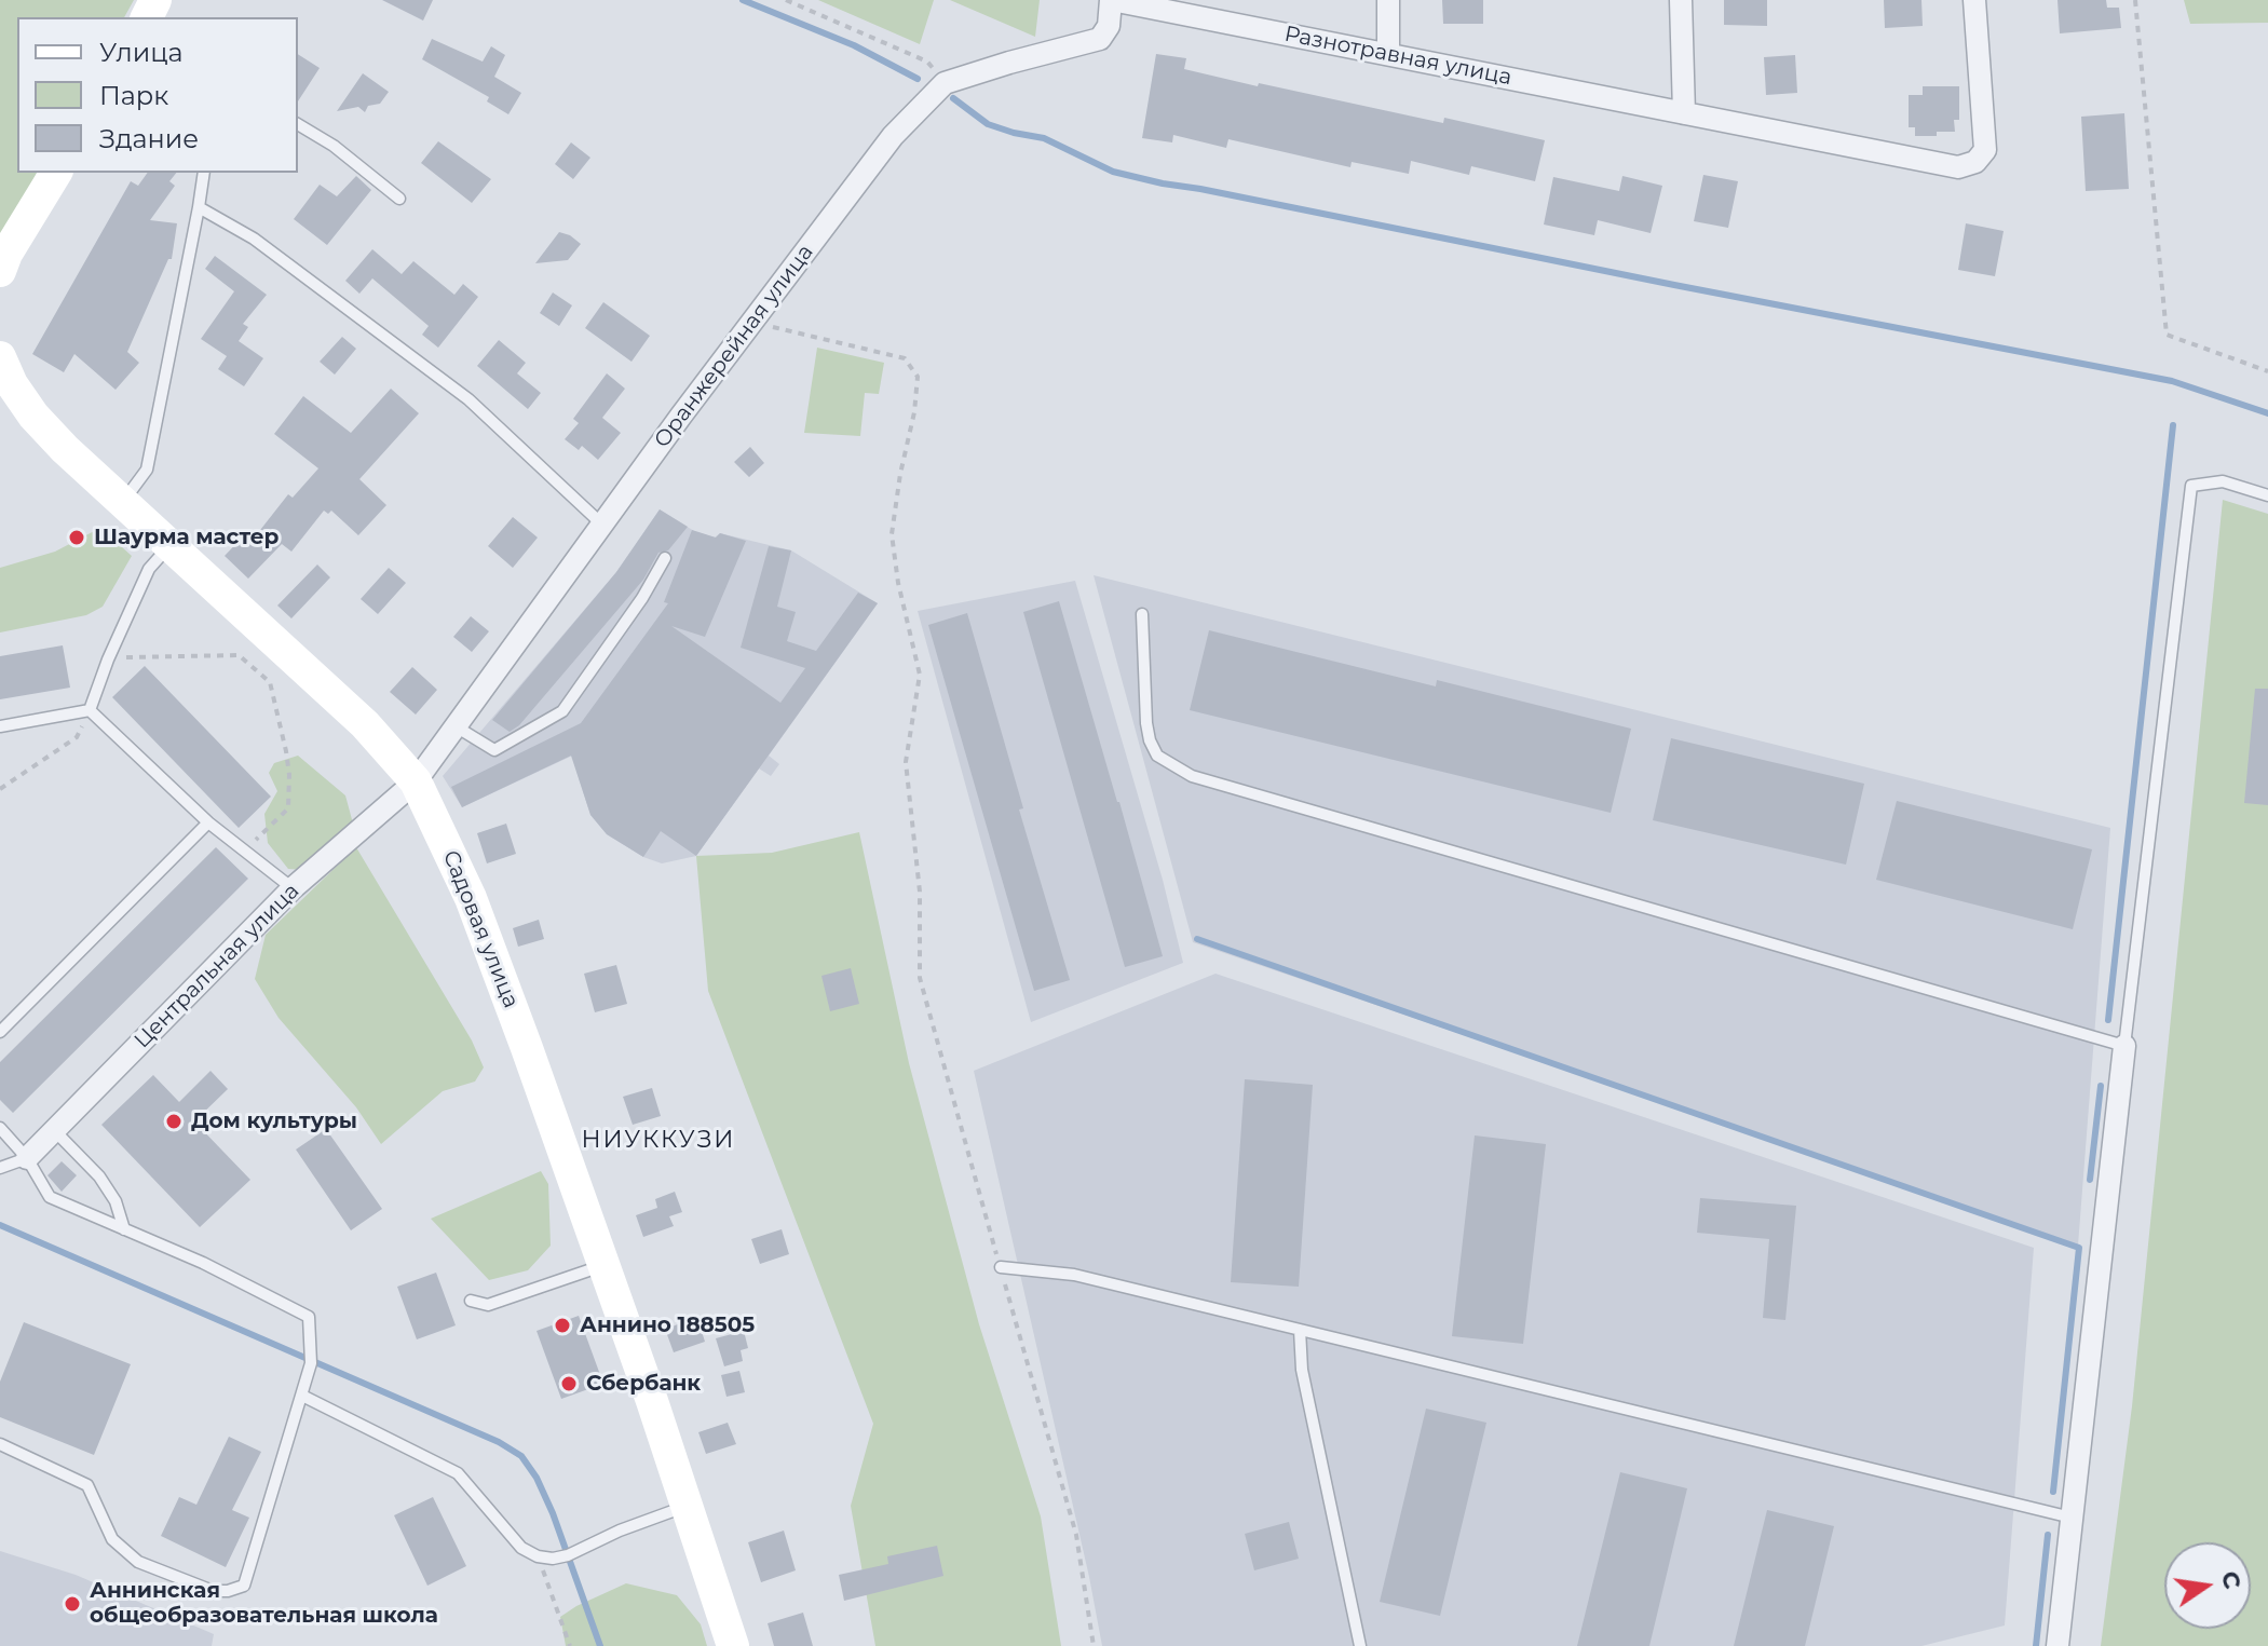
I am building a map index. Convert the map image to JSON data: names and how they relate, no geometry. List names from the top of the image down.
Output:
{
  "streets": {
    "main road": ["Садовая улица"],
    "street": ["Разнотравная улица", "Оранжерейная улица", "Центральная улица"]
  },
  "crossings": [
    ["Разнотравная улица", "Оранжерейная улица"],
    ["Оранжерейная улица", "Садовая улица"],
    ["Оранжерейная улица", "Центральная улица"],
    ["Садовая улица", "Центральная улица"]
  ],
  "districts": ["НИУККУЗИ"],
  "places": [
    "Шаурма мастер",
    "Дом культуры",
    "Аннино 188505",
    "Сбербанк",
    "Аннинская общеобразовательная школа"
  ],
  "legend": ["Улица", "Парк", "Здание"],
  "north": "right"
}
